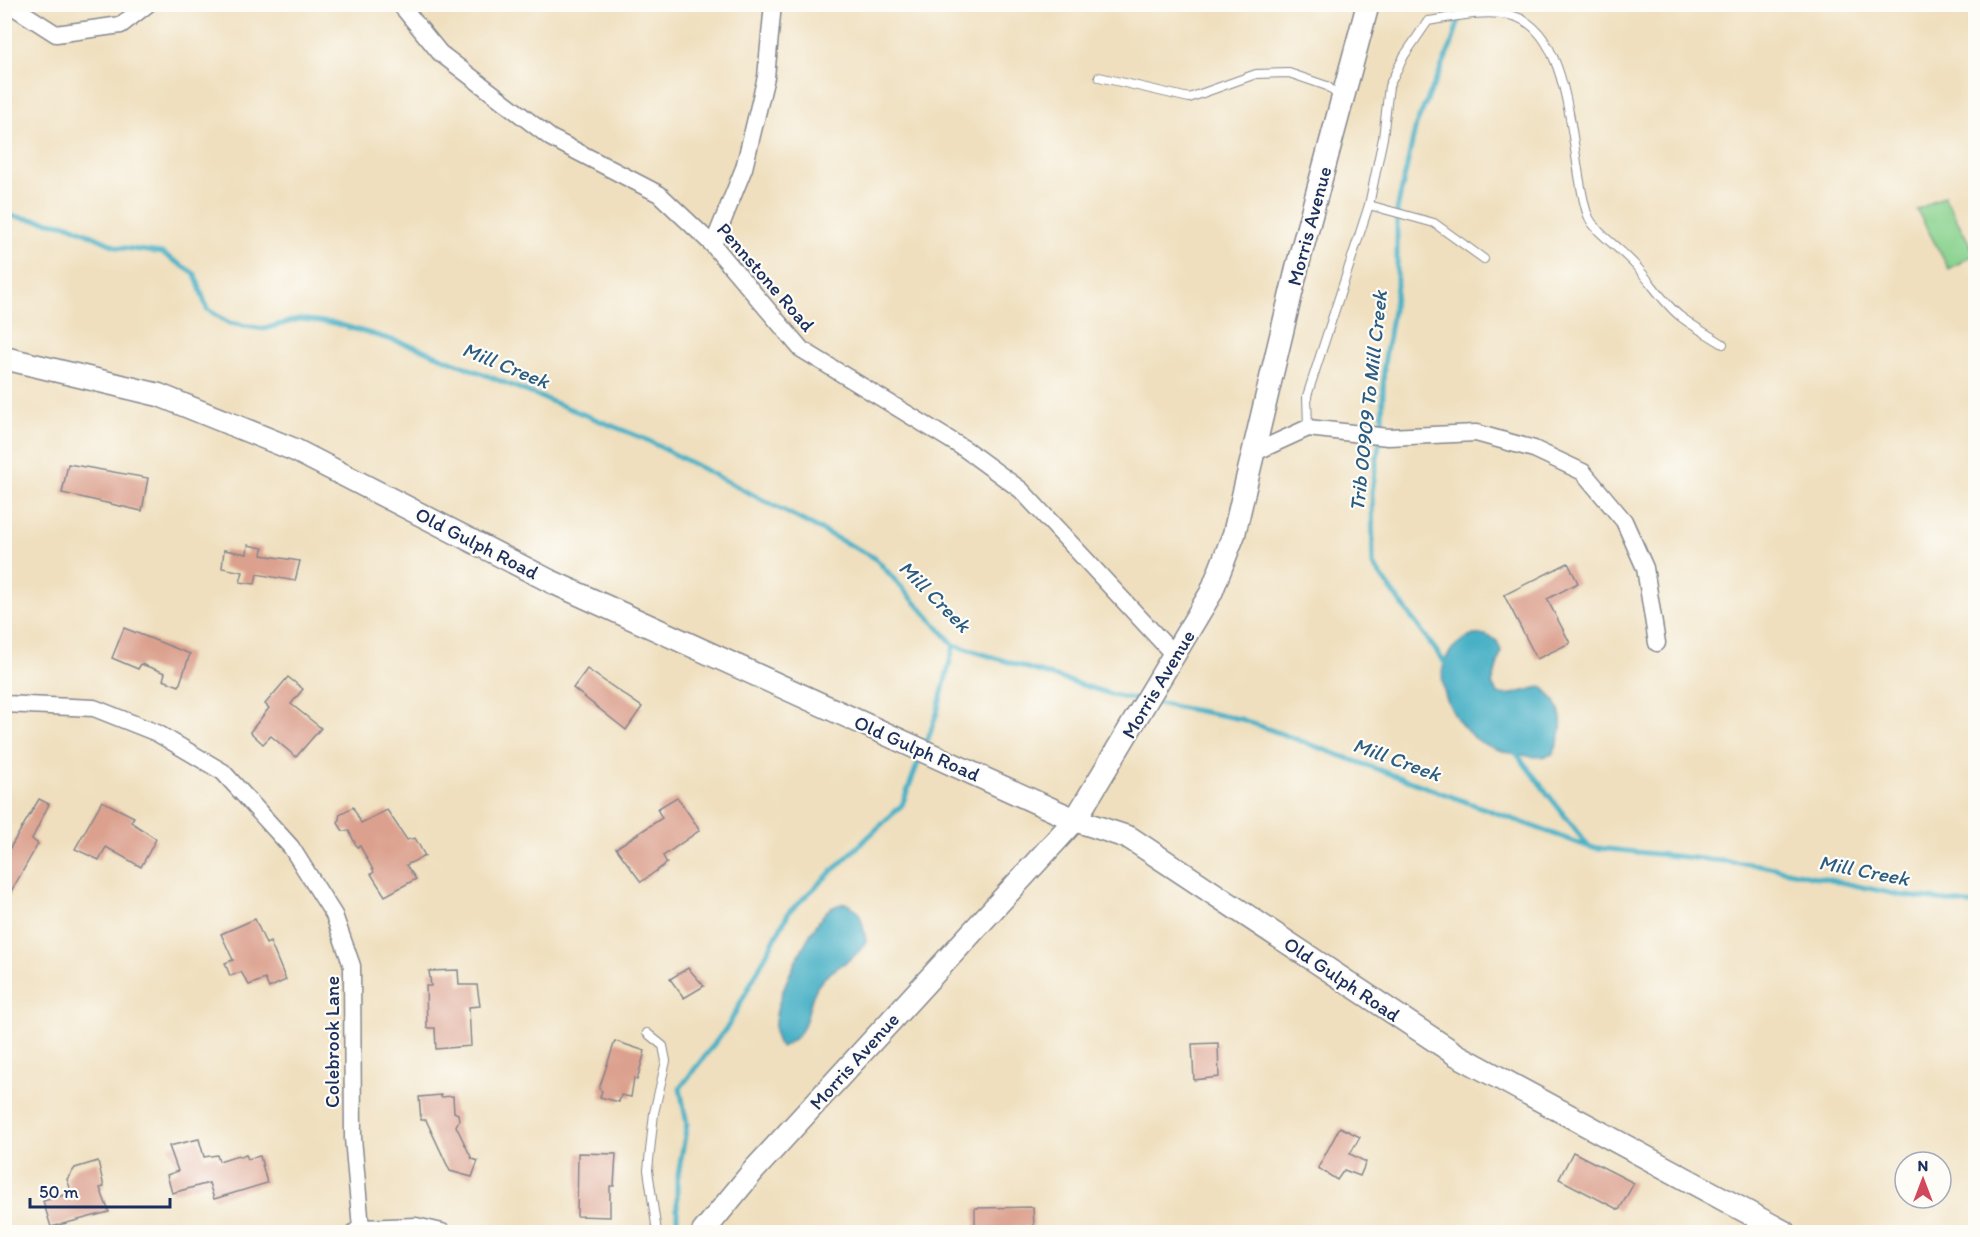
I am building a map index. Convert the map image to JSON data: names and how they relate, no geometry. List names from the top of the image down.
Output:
{
  "streets": {
    "street": [
      "Morris Avenue",
      "Pennstone Road",
      "Old Gulph Road",
      "Colebrook Lane"
    ]
  },
  "crossings": [
    ["Morris Avenue", "Pennstone Road"],
    ["Morris Avenue", "Old Gulph Road"]
  ],
  "water": ["Mill Creek", "Trib 00909 To Mill Creek"],
  "scale_bar": "50 m",
  "north": "top"
}
